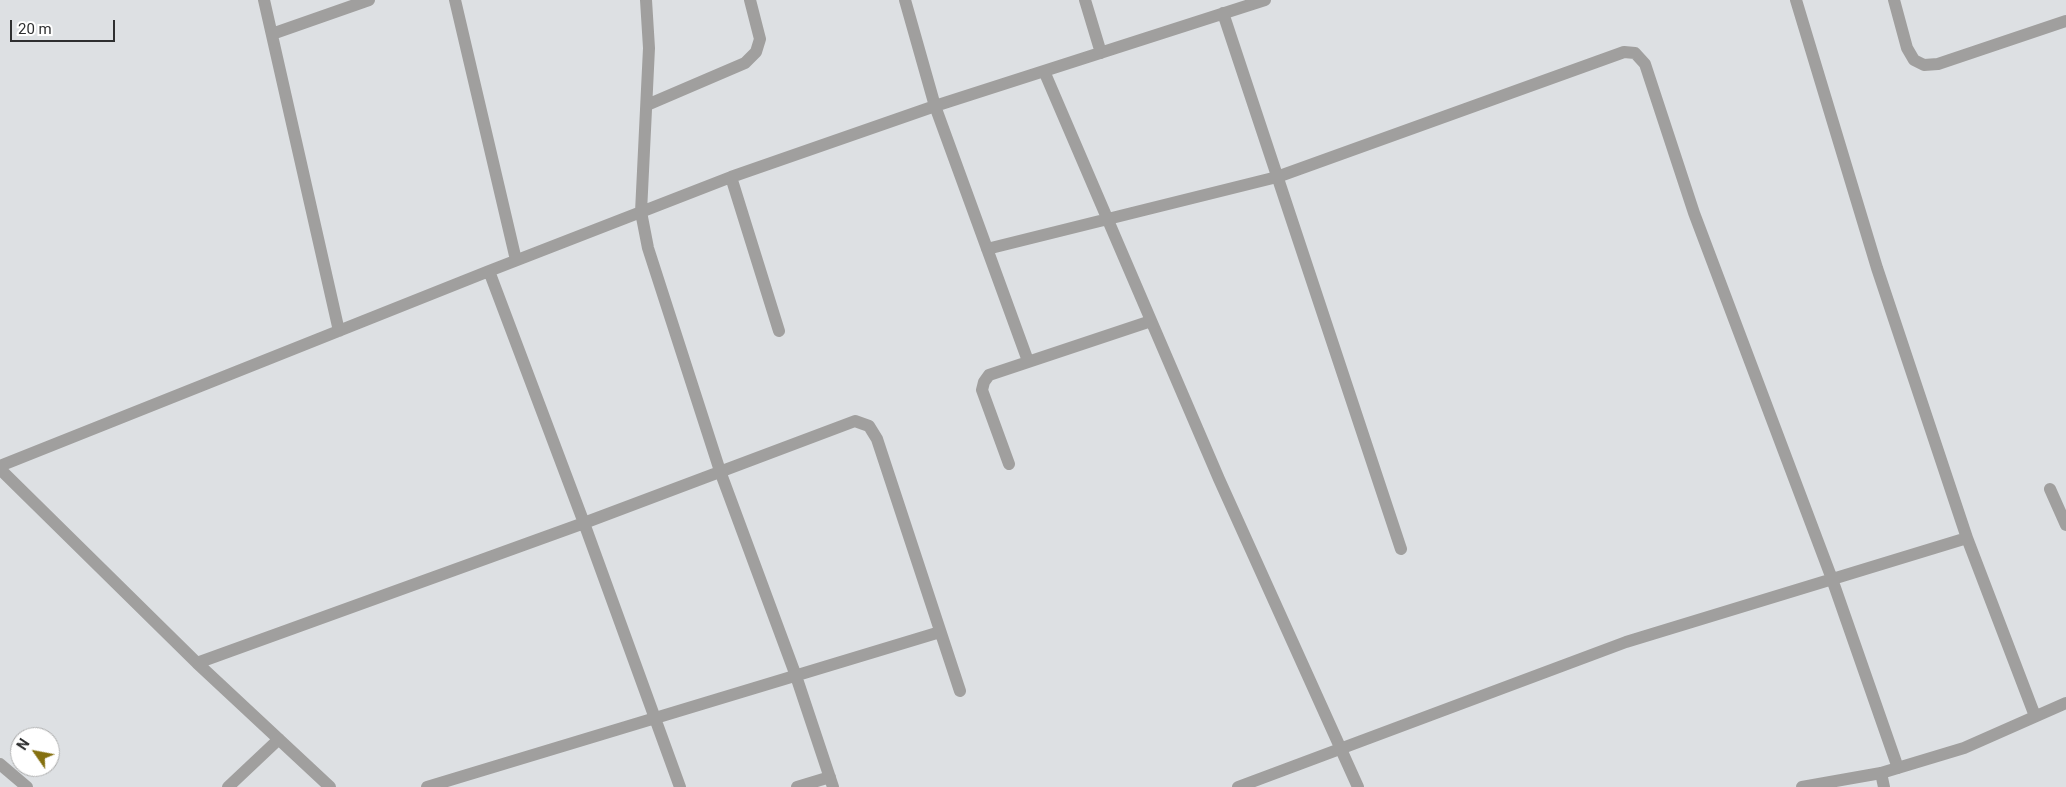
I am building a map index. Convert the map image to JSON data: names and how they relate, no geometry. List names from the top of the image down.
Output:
{
  "scale_bar": "20 m",
  "north": "top left"
}
